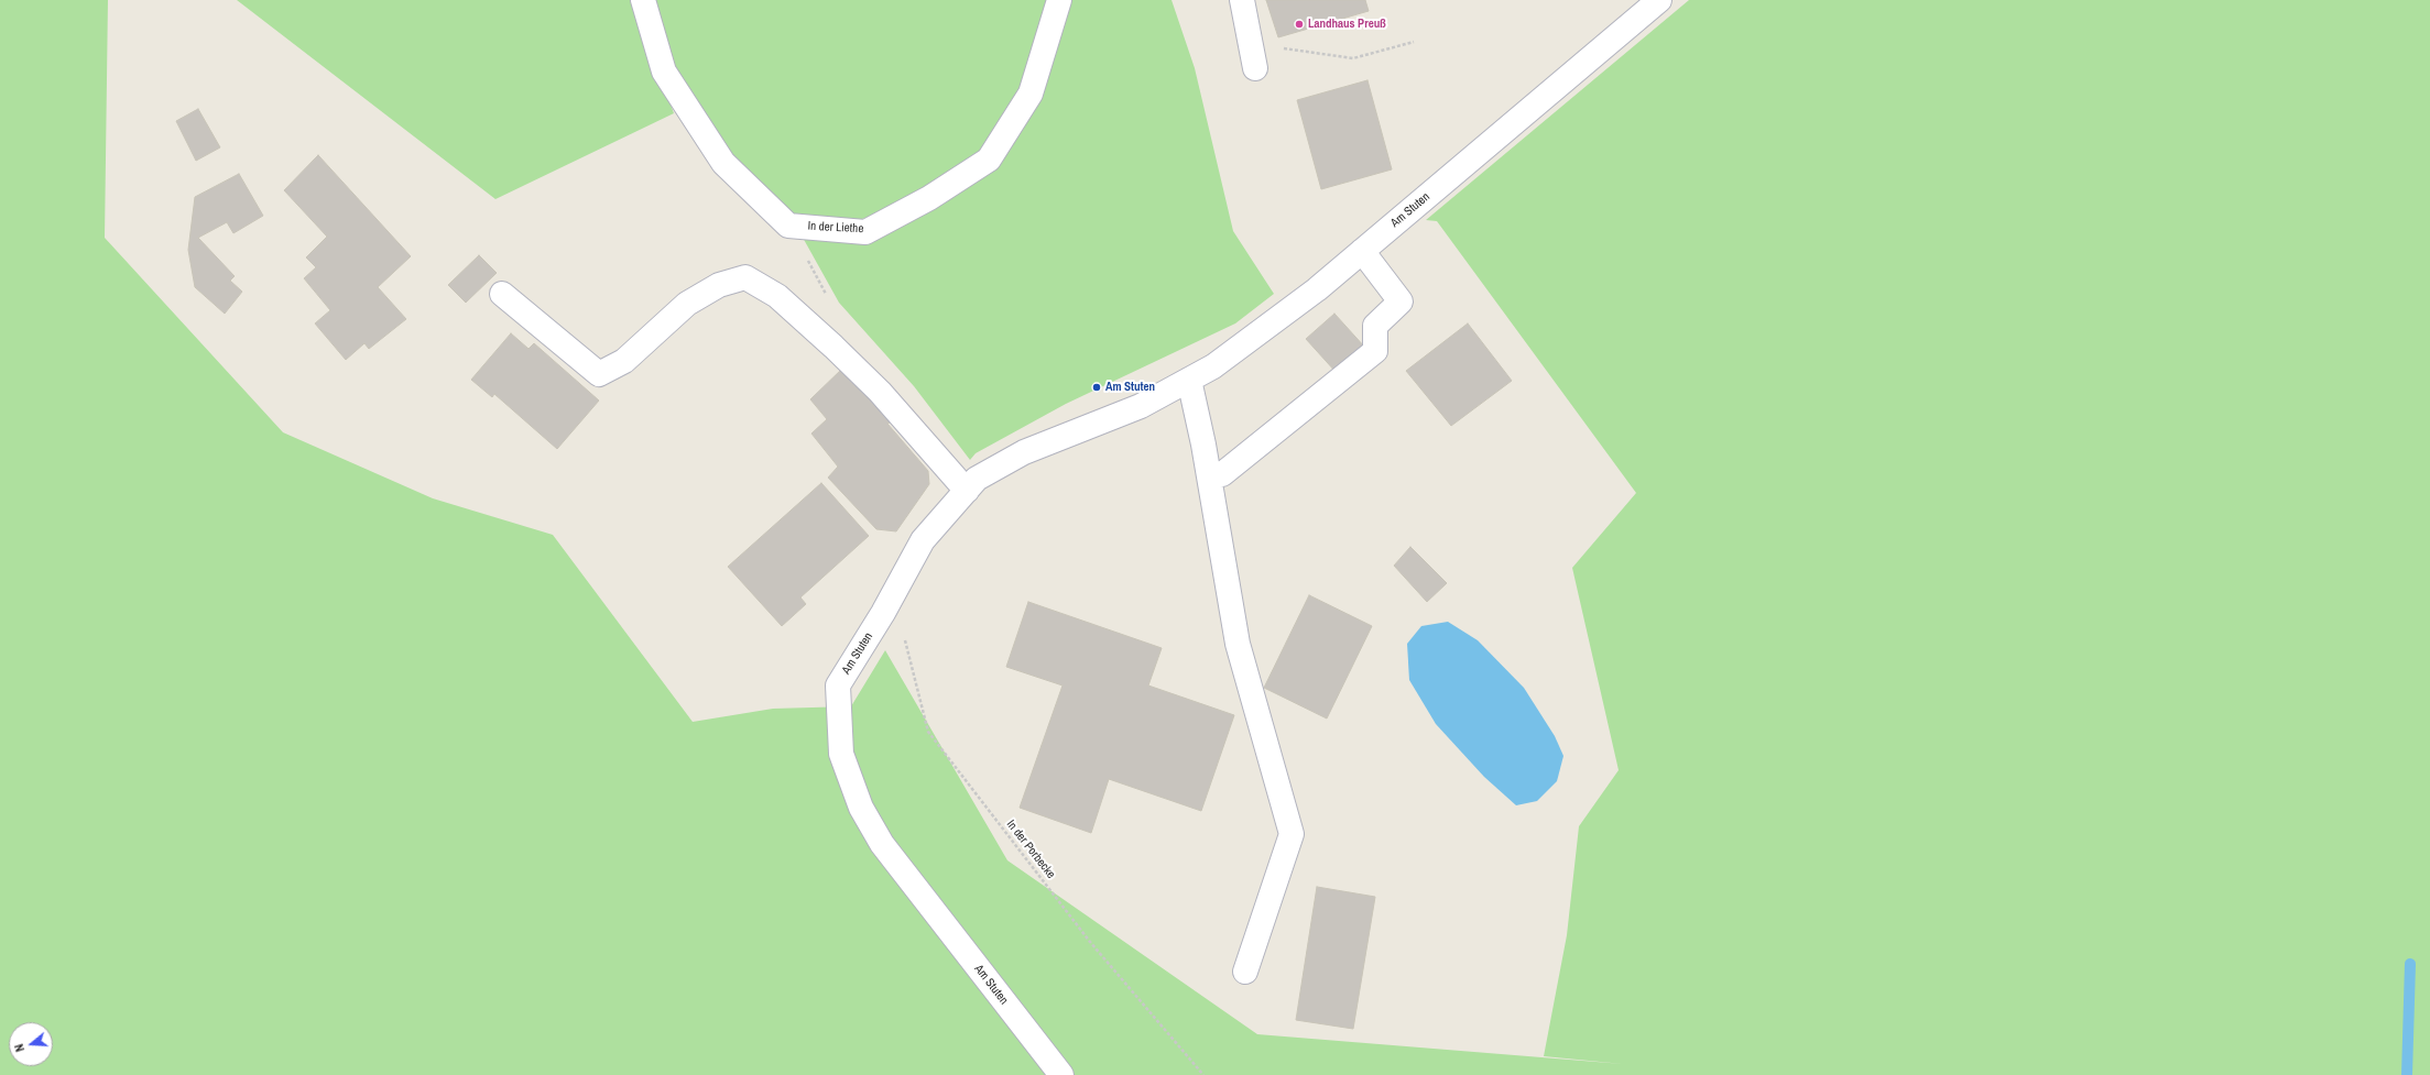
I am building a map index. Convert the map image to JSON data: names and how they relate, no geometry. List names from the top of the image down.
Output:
{
  "streets": {
    "street": ["Am Stuten", "In der Liethe"],
    "path": ["In der Porbecke"]
  },
  "crossings": [
    ["Am Stuten", "In der Porbecke"]
  ],
  "places": ["Landhaus Preuß", "Am Stuten"],
  "north": "left"
}
